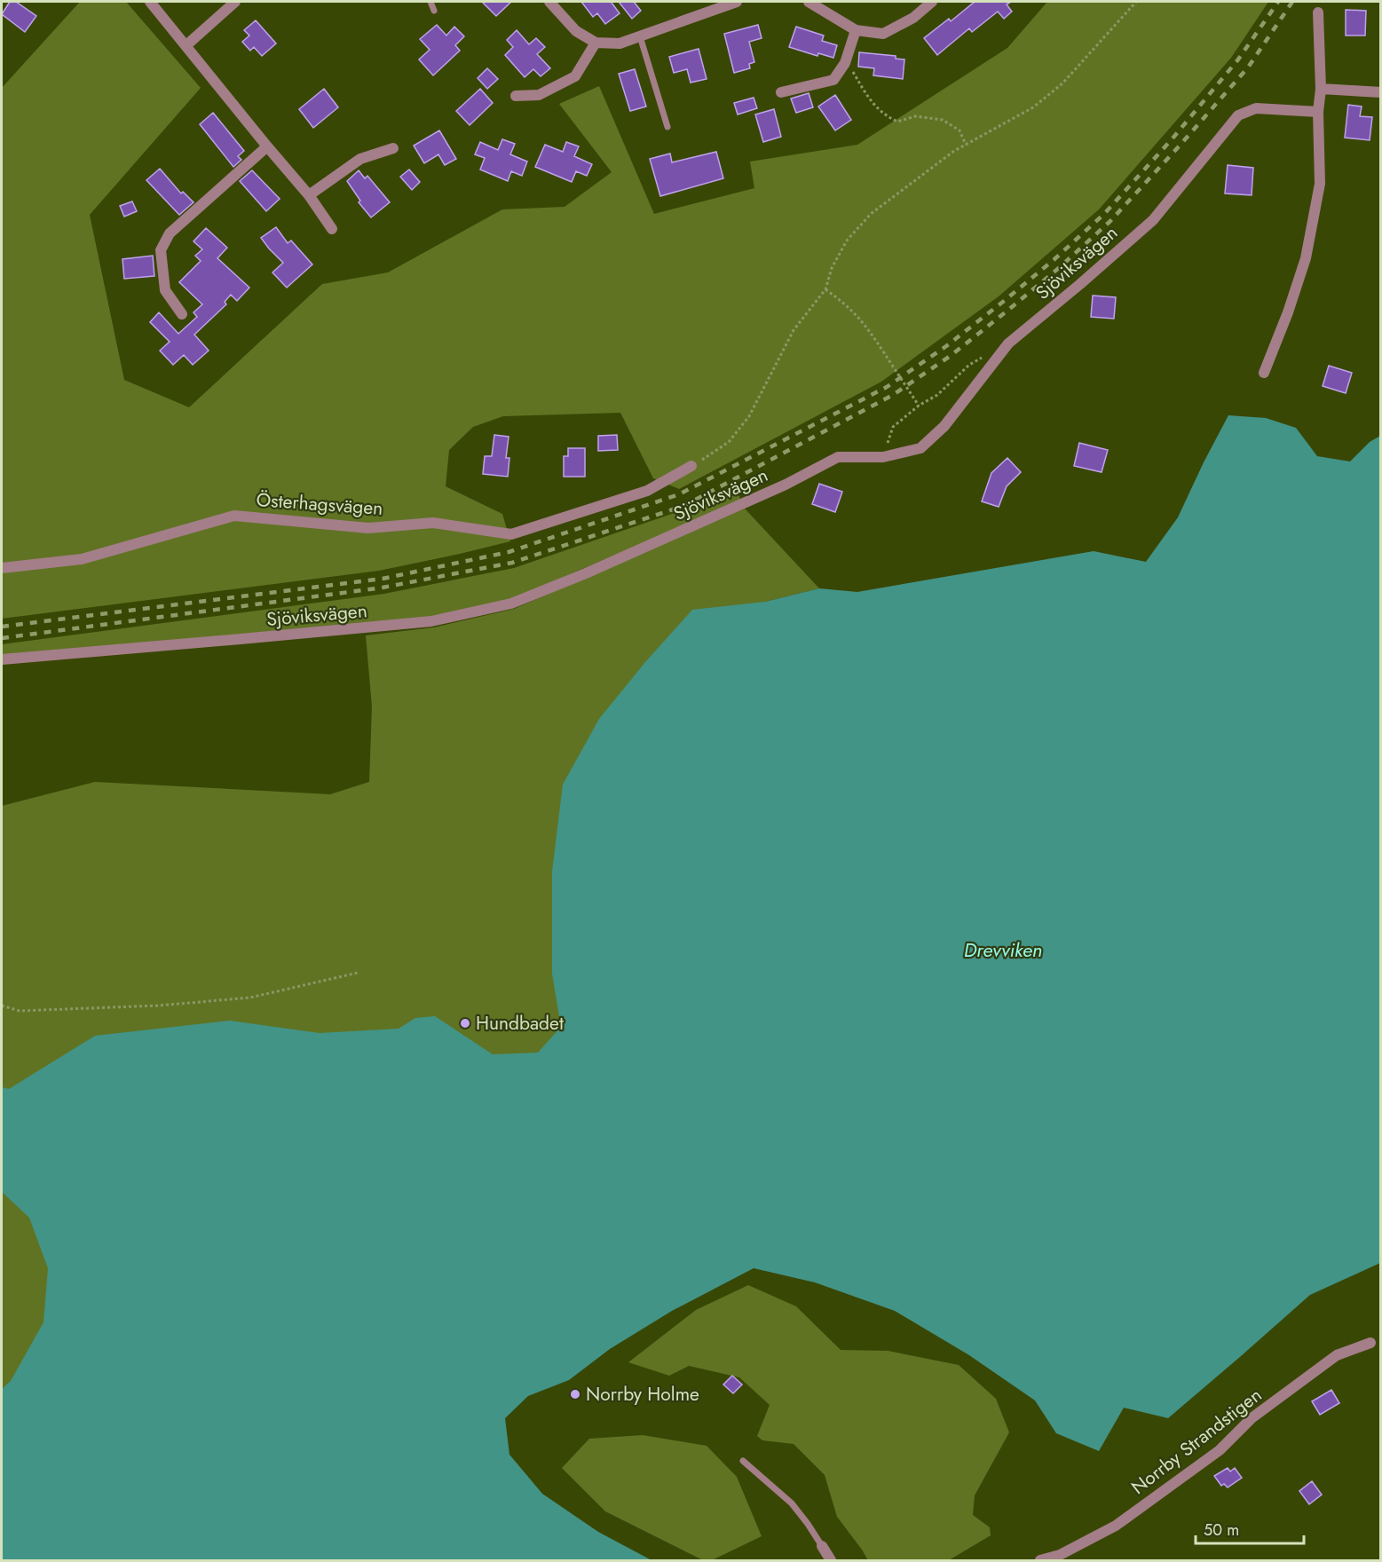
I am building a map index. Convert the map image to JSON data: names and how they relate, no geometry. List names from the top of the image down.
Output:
{
  "streets": {
    "street": ["Sjöviksvägen", "Österhagsvägen", "Norrby Strandstigen"]
  },
  "water": ["Drevviken"],
  "places": ["Hundbadet", "Norrby Holme"],
  "scale_bar": "50 m"
}
